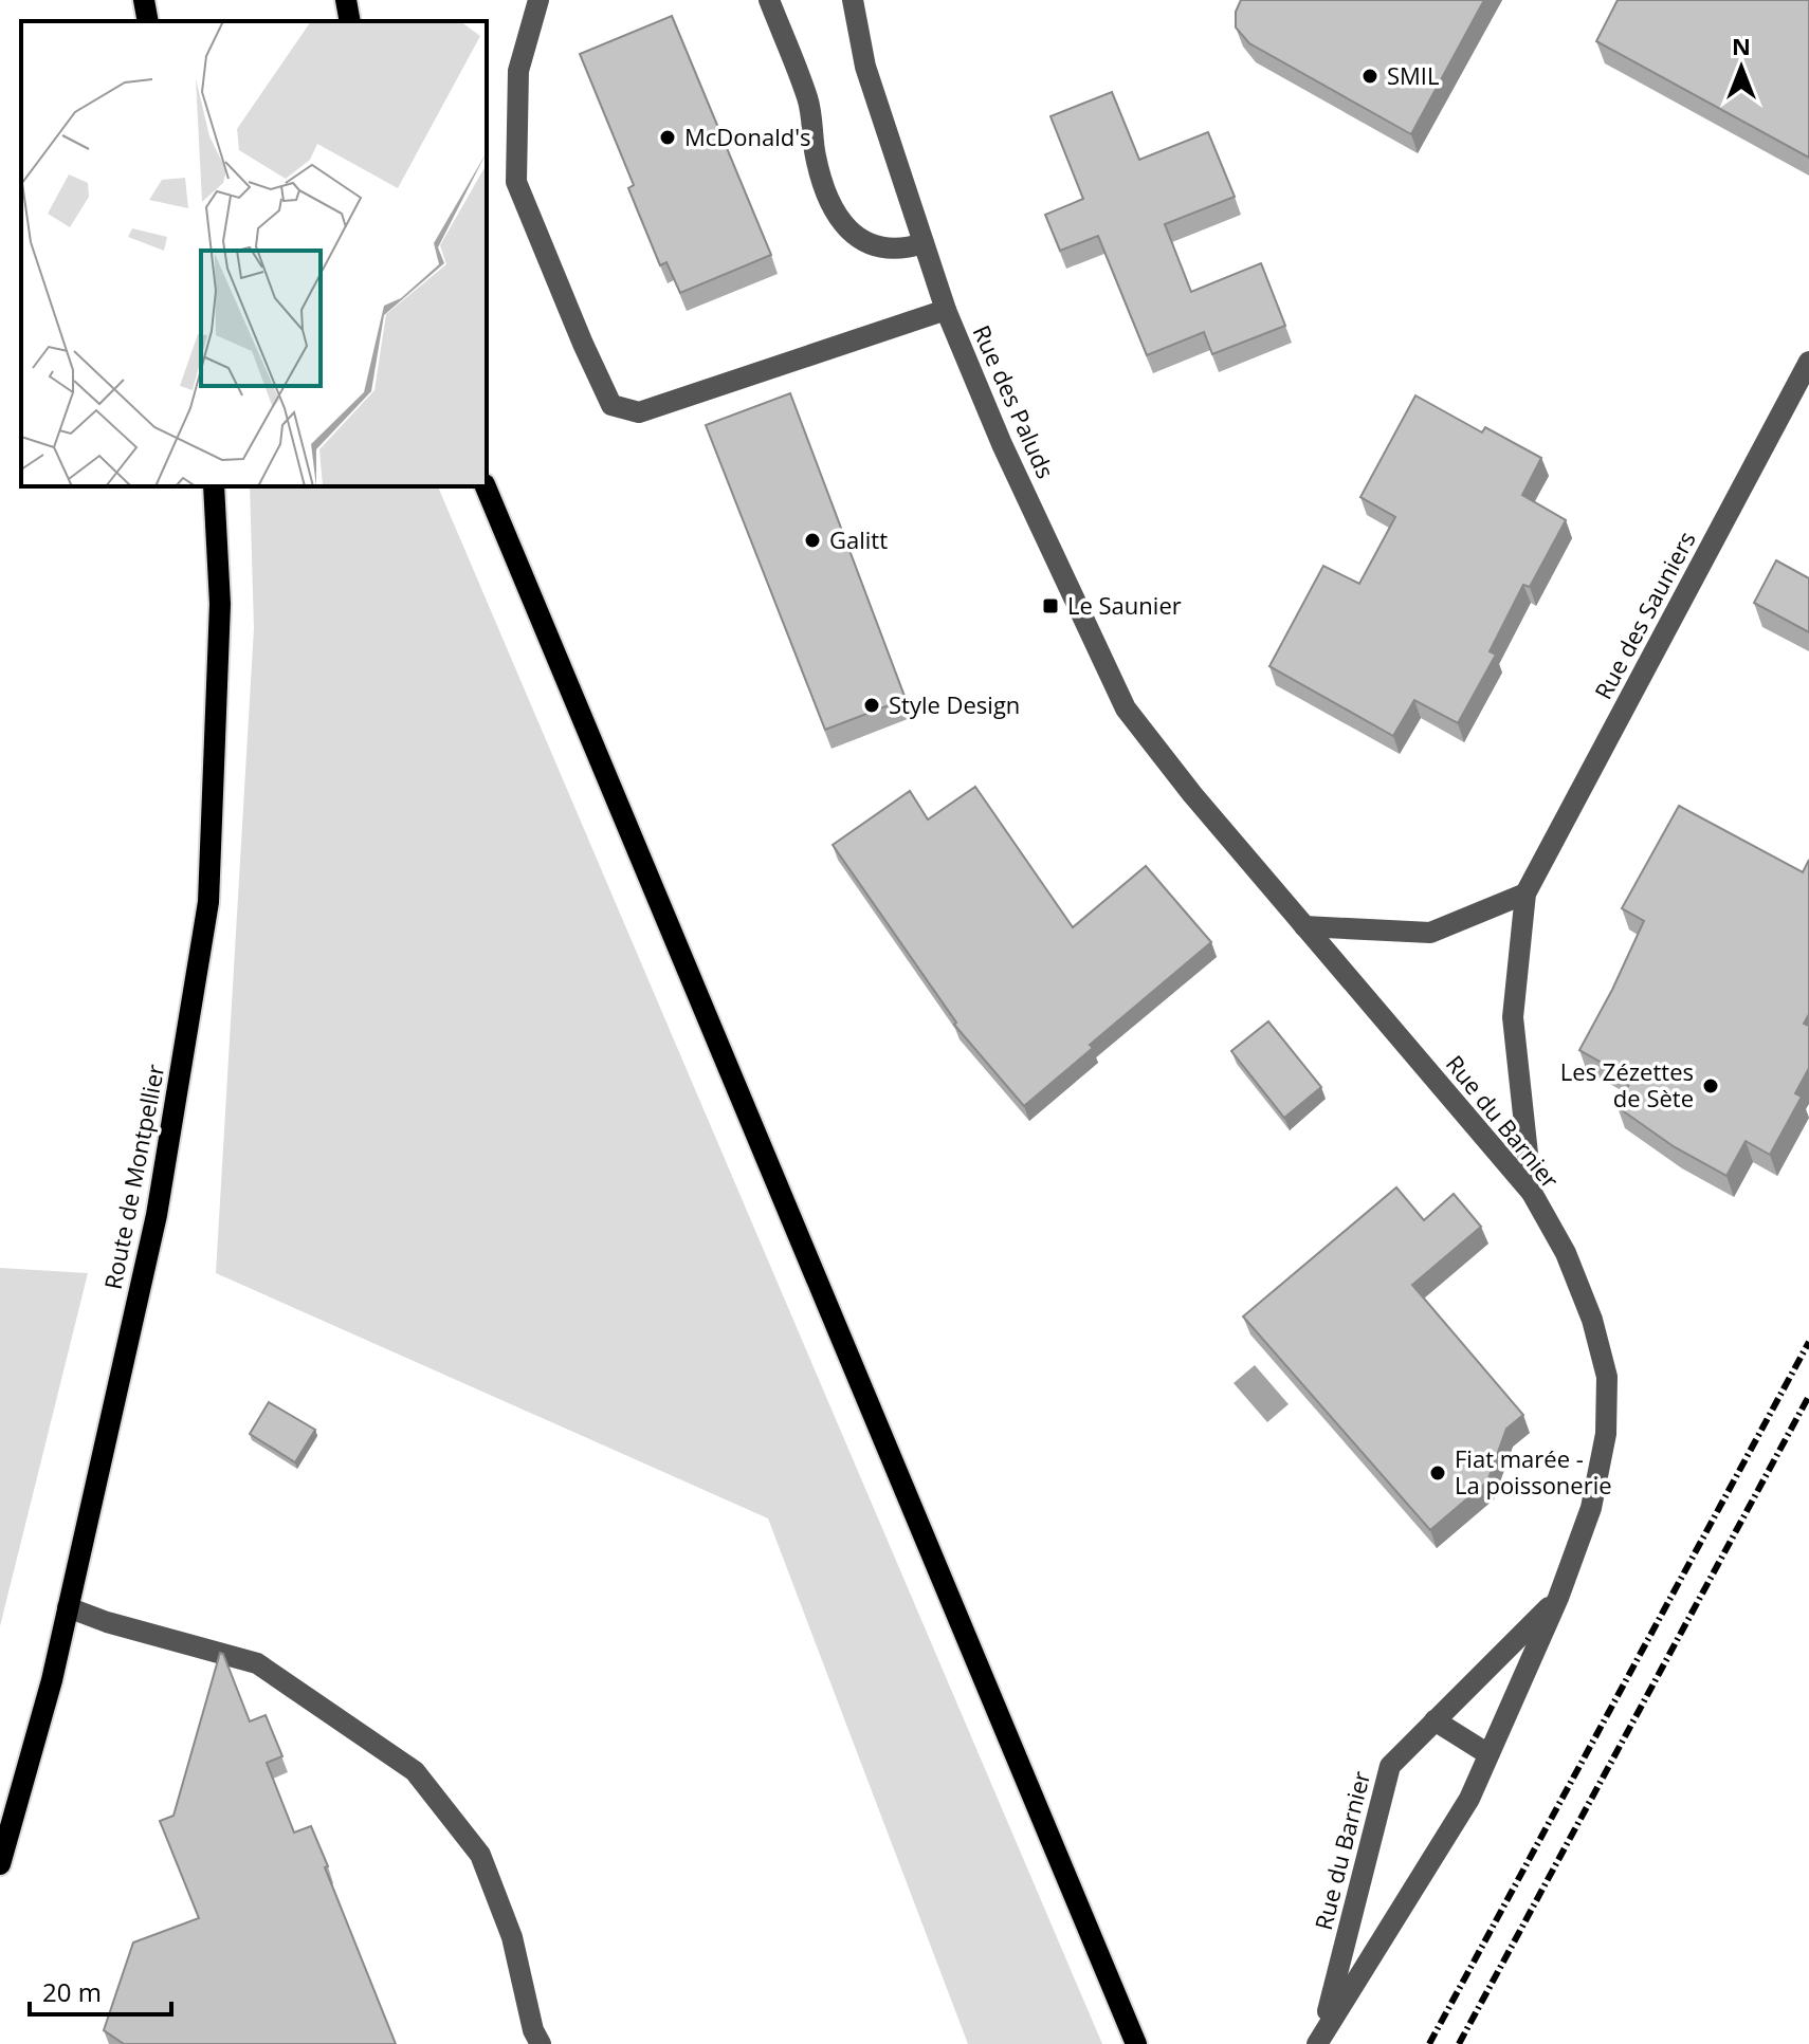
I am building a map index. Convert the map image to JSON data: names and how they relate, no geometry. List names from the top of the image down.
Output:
{
  "streets": {
    "main road": ["Route de Montpellier"],
    "street": ["Rue des Paluds", "Rue des Sauniers", "Rue du Barnier"]
  },
  "crossings": [
    ["Rue des Paluds", "Rue du Barnier"],
    ["Rue des Sauniers", "Rue du Barnier"]
  ],
  "places": {
    "other": [
      "SMIL",
      "McDonald's",
      "Galitt",
      "Style Design",
      "Les Zézettes de Sète",
      "Fiat marée - La poissonerie"
    ],
    "transit": ["Le Saunier"]
  },
  "scale_bar": "20 m",
  "north": "top"
}
